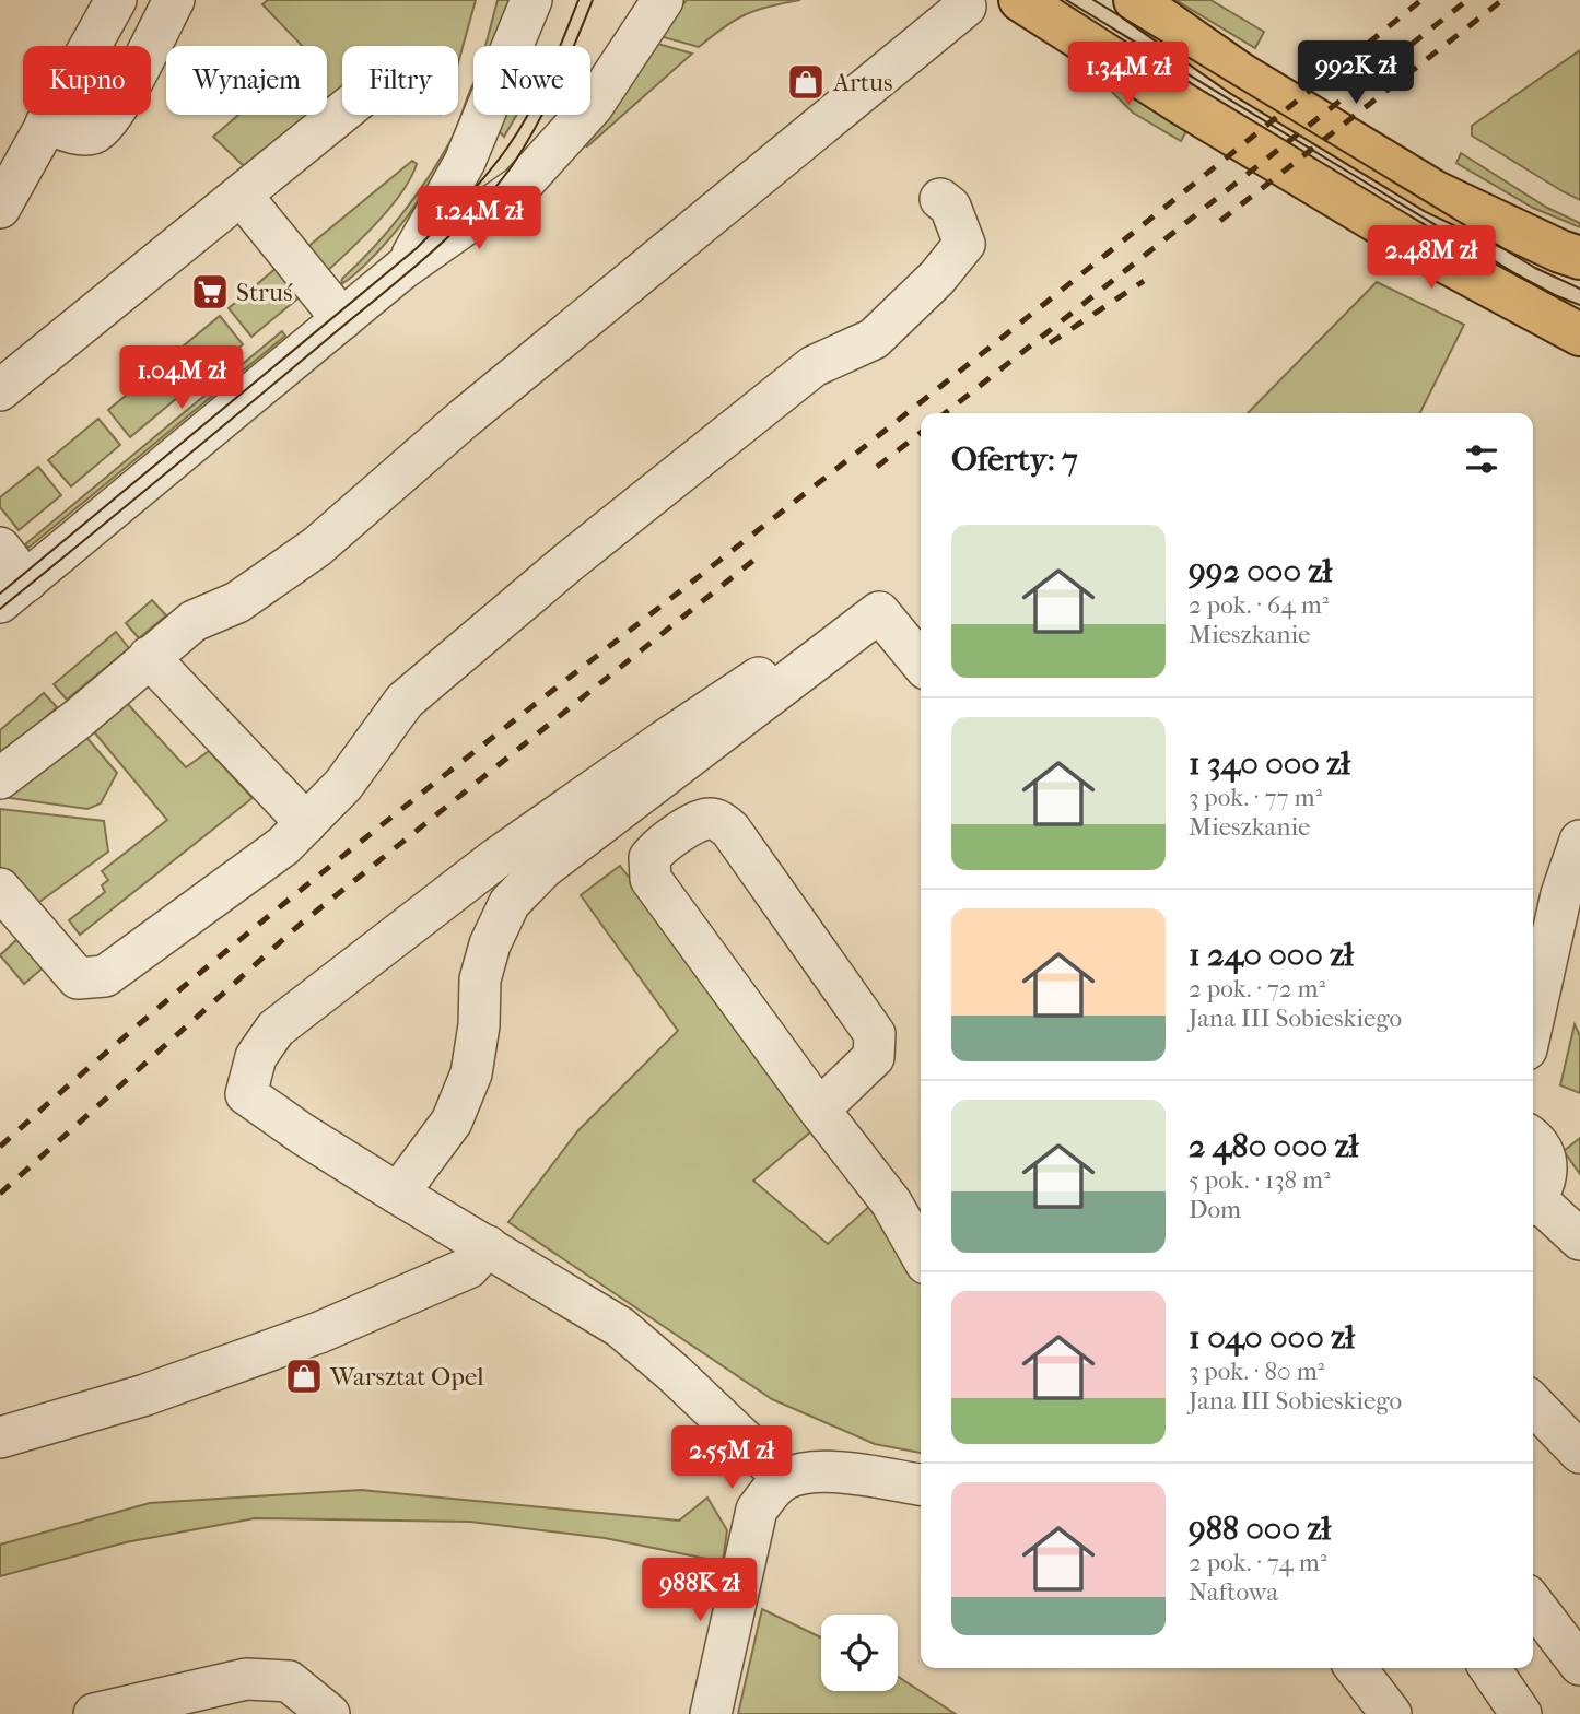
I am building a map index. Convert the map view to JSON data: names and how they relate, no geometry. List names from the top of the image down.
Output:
{
  "places": {
    "shop": ["Artus", "Warsztat Opel"],
    "supermarket": ["Struś"]
  },
  "page": {
    "price": [
      "992K zł",
      "1.34M zł",
      "1.24M zł",
      "2.48M zł",
      "1.04M zł",
      "2.55M zł",
      "988K zł"
    ],
    "chip": [
      "Kupno",
      "Wynajem",
      "Filtry",
      "Nowe"
    ],
    "heading": "Oferty: 7",
    "list": [
      {
        "name": "992 000 zł",
        "note": "2 pok. · 64 m² · Mieszkanie"
      },
      {
        "name": "1 340 000 zł",
        "note": "3 pok. · 77 m² · Mieszkanie"
      },
      {
        "name": "1 240 000 zł",
        "note": "2 pok. · 72 m² · Jana III Sobieskiego"
      },
      {
        "name": "2 480 000 zł",
        "note": "5 pok. · 138 m² · Dom"
      },
      {
        "name": "1 040 000 zł",
        "note": "3 pok. · 80 m² · Jana III Sobieskiego"
      },
      {
        "name": "988 000 zł",
        "note": "2 pok. · 74 m² · Naftowa"
      }
    ]
  }
}
